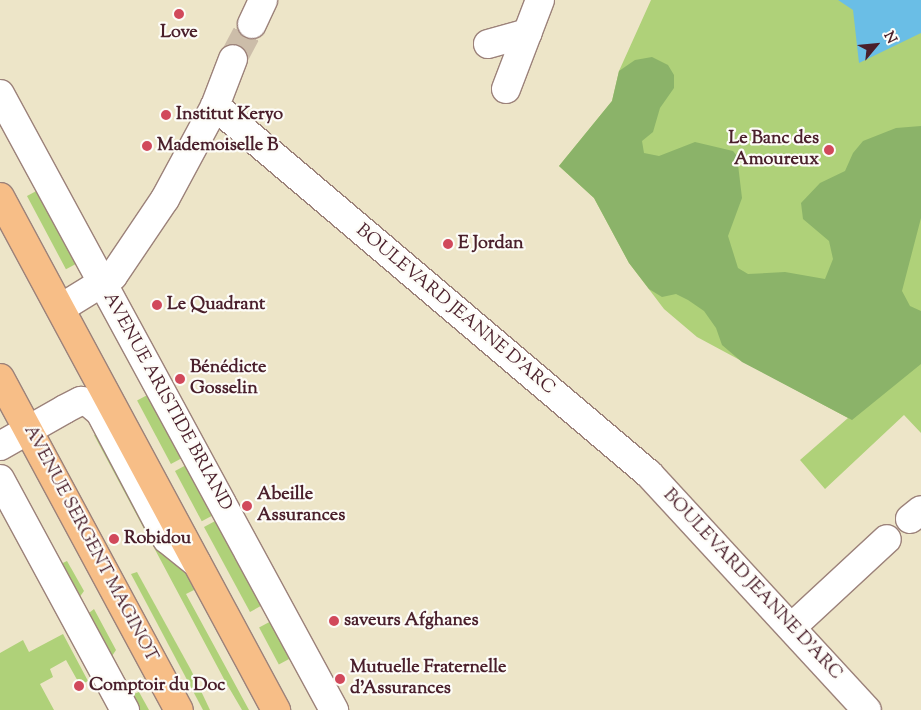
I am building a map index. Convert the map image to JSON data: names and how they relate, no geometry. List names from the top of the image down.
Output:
{
  "streets": {
    "main road": ["AVENUE SERGENT MAGINOT"],
    "street": ["BOULEVARD JEANNE D'ARC", "AVENUE ARISTIDE BRIAND"]
  },
  "places": [
    "Love",
    "Institut Keryo",
    "Mademoiselle B",
    "Le Banc des Amoureux",
    "E Jordan",
    "Le Quadrant",
    "Bénédicte Gosselin",
    "Abeille Assurances",
    "Robidou",
    "saveurs Afghanes",
    "Mutuelle Fraternelle d'Assurances",
    "Comptoir du Doc"
  ],
  "north": "top right"
}
